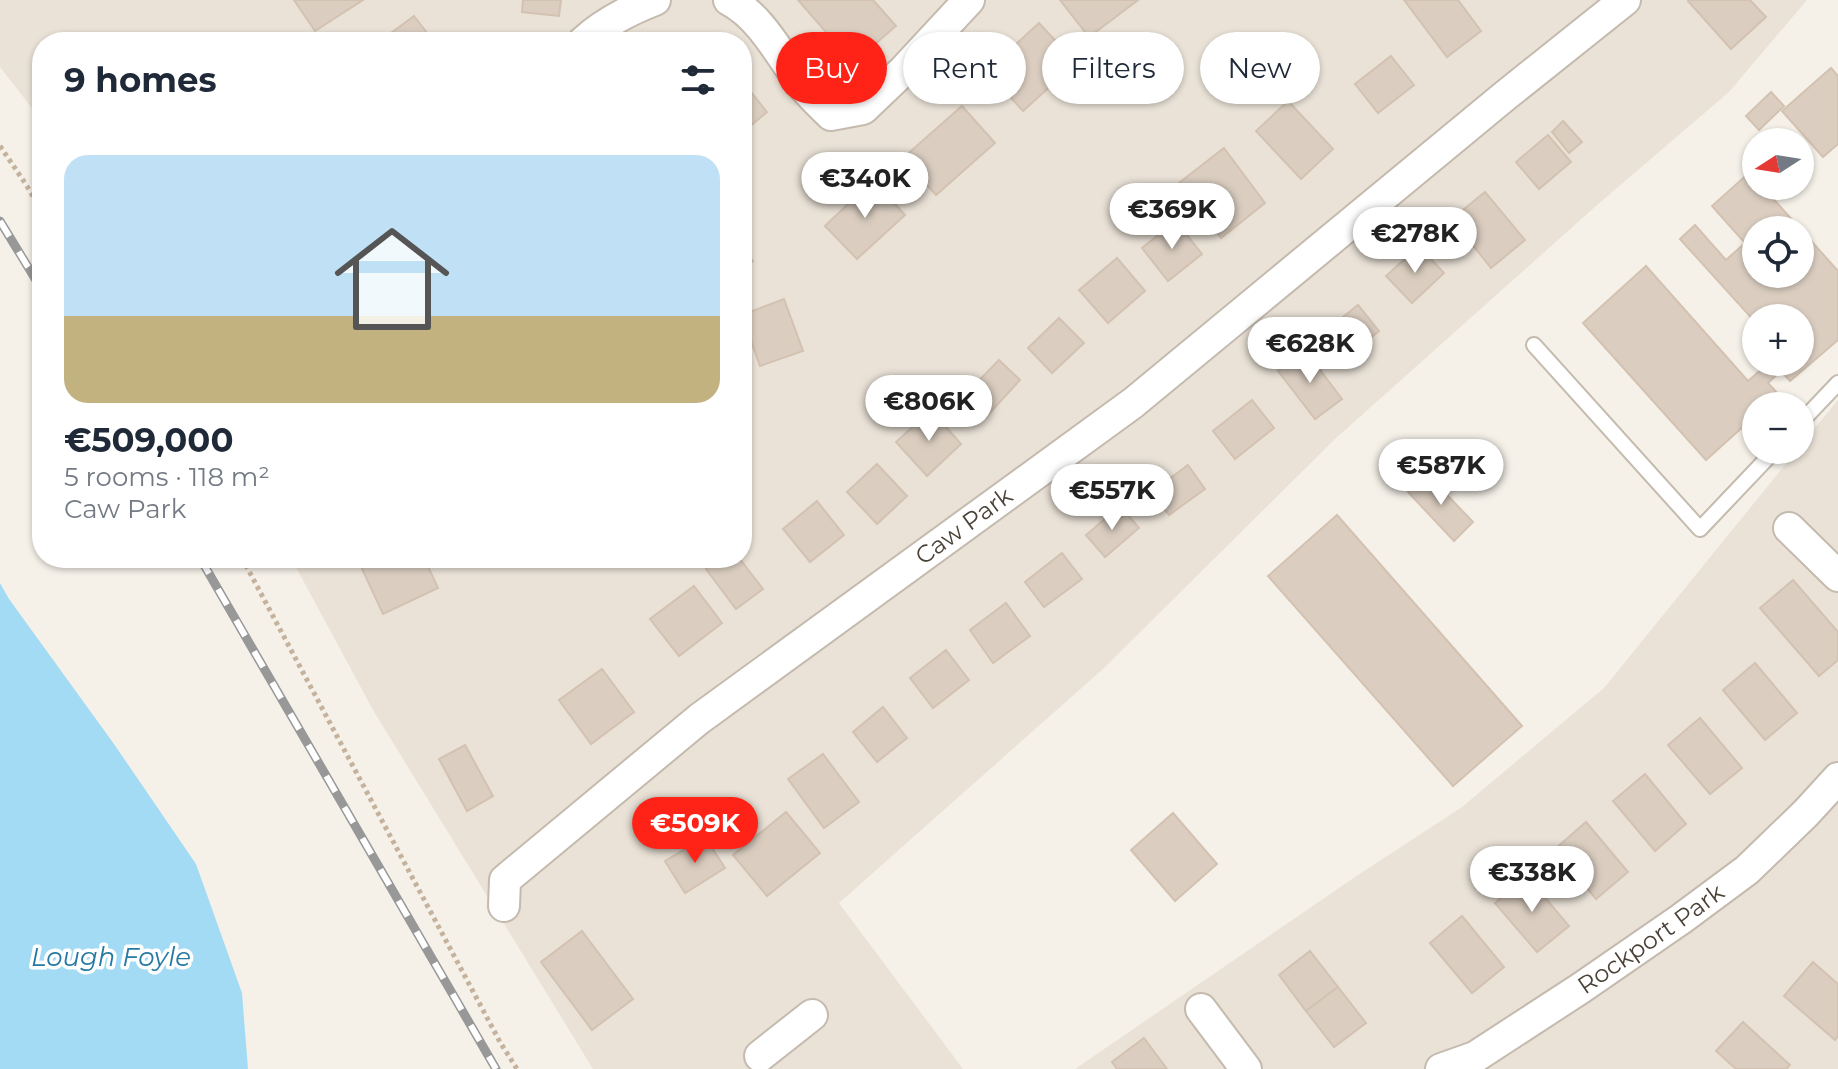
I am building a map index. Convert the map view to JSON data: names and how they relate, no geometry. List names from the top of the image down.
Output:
{
  "streets": {
    "street": ["Caw Park", "Rockport Park"]
  },
  "water": ["Lough Foyle"],
  "north": "left",
  "page": {
    "chip": [
      "Buy",
      "Rent",
      "Filters",
      "New"
    ],
    "heading": "9 homes",
    "map_buttons": ["+", "−"],
    "list": [
      {
        "name": "€509,000",
        "note": "5 rooms · 118 m² · Caw Park"
      }
    ],
    "price": [
      "€340K",
      "€369K",
      "€278K",
      "€628K",
      "€806K",
      "€587K",
      "€557K",
      "€509K",
      "€338K"
    ]
  }
}
